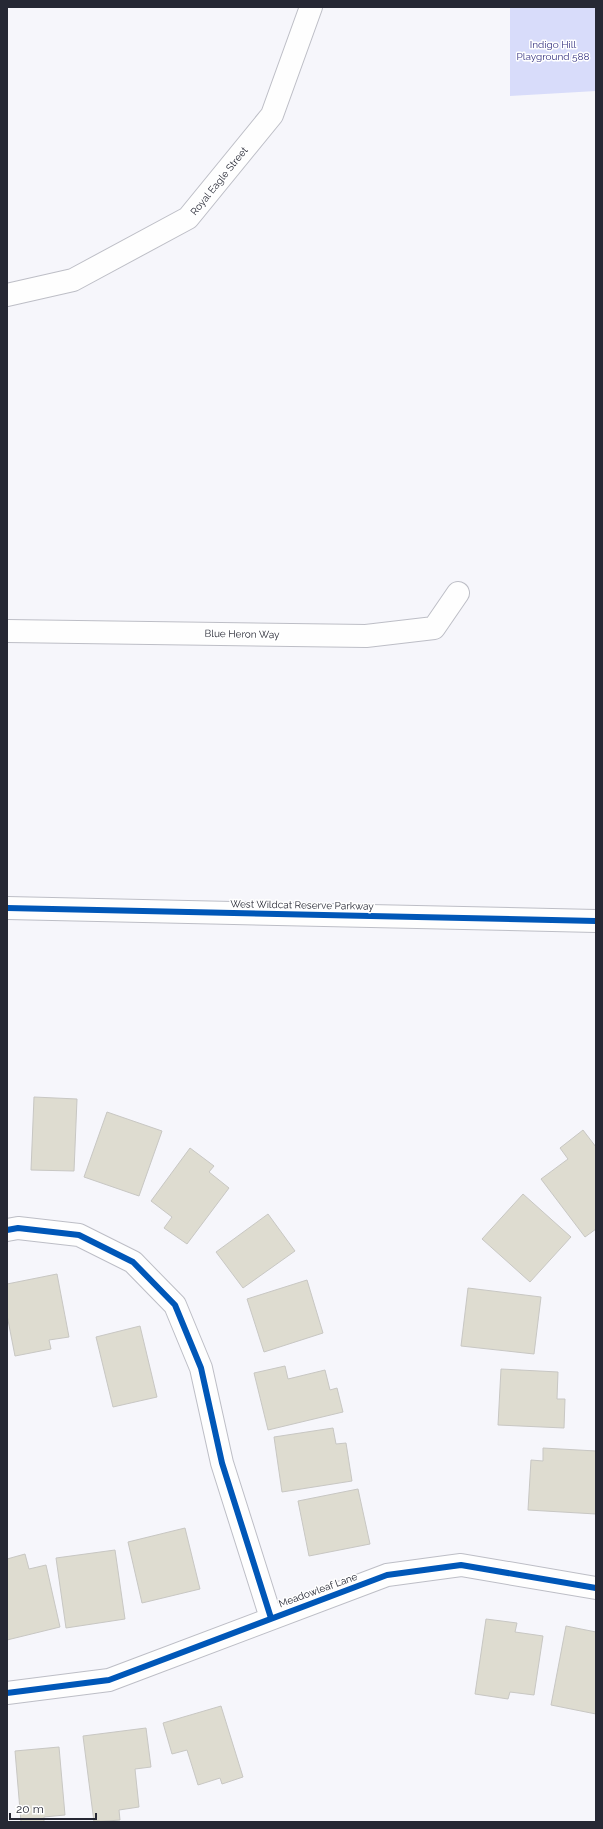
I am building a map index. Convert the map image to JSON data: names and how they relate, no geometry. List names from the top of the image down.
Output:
{
  "streets": {
    "street": [
      "Royal Eagle Street",
      "Blue Heron Way",
      "West Wildcat Reserve Parkway",
      "Meadowleaf Lane"
    ]
  },
  "parks": ["Indigo Hill Playground 588"],
  "scale_bar": "20 m"
}
